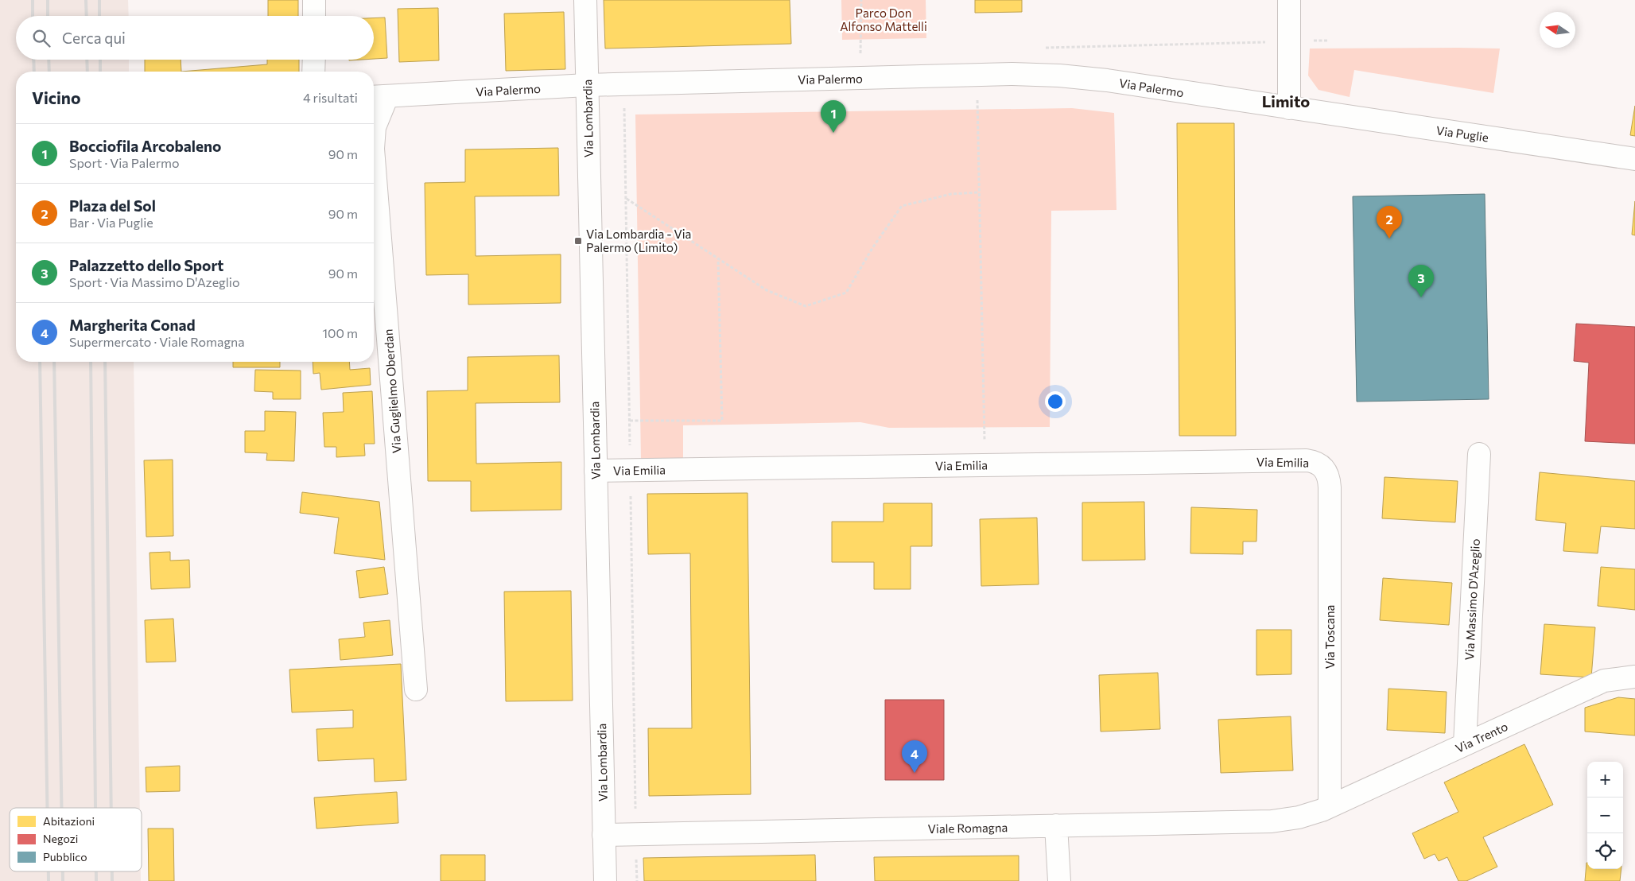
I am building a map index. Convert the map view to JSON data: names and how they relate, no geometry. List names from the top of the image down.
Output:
{
  "streets": {
    "street": [
      "Via Palermo",
      "Via Lombardia",
      "Via Puglie",
      "Via Guglielmo Oberdan",
      "Via Emilia",
      "Via Massimo D'Azeglio",
      "Via Toscana",
      "Via Trento",
      "Viale Romagna"
    ]
  },
  "crossings": [
    ["Via Palermo", "Via Lombardia"],
    ["Via Palermo", "Via Puglie"],
    ["Via Palermo", "Via Guglielmo Oberdan"],
    ["Via Lombardia", "Via Emilia"],
    ["Via Lombardia", "Viale Romagna"],
    ["Via Emilia", "Via Toscana"],
    ["Via Massimo D'Azeglio", "Via Trento"],
    ["Via Toscana", "Via Trento"],
    ["Via Toscana", "Viale Romagna"],
    ["Via Trento", "Viale Romagna"]
  ],
  "districts": ["Limito"],
  "parks": ["Parco Don Alfonso Mattelli"],
  "places": {
    "transit": ["Via Lombardia - Via Palermo (Limito)"]
  },
  "legend": ["Abitazioni", "Negozi", "Pubblico"],
  "north": "left",
  "page": {
    "search": "Cerca qui",
    "heading": ["Vicino", "4 risultati"],
    "pins": [
      "1",
      "2",
      "3",
      "4"
    ],
    "list": [
      {
        "mark": "1",
        "name": "Bocciofila Arcobaleno",
        "note": "Sport · Via Palermo",
        "value": "90 m"
      },
      {
        "mark": "2",
        "name": "Plaza del Sol",
        "note": "Bar · Via Puglie",
        "value": "90 m"
      },
      {
        "mark": "3",
        "name": "Palazzetto dello Sport",
        "note": "Sport · Via Massimo D'Azeglio",
        "value": "90 m"
      },
      {
        "mark": "4",
        "name": "Margherita Conad",
        "note": "Supermercato · Viale Romagna",
        "value": "100 m"
      }
    ],
    "map_buttons": ["+", "−"]
  }
}
